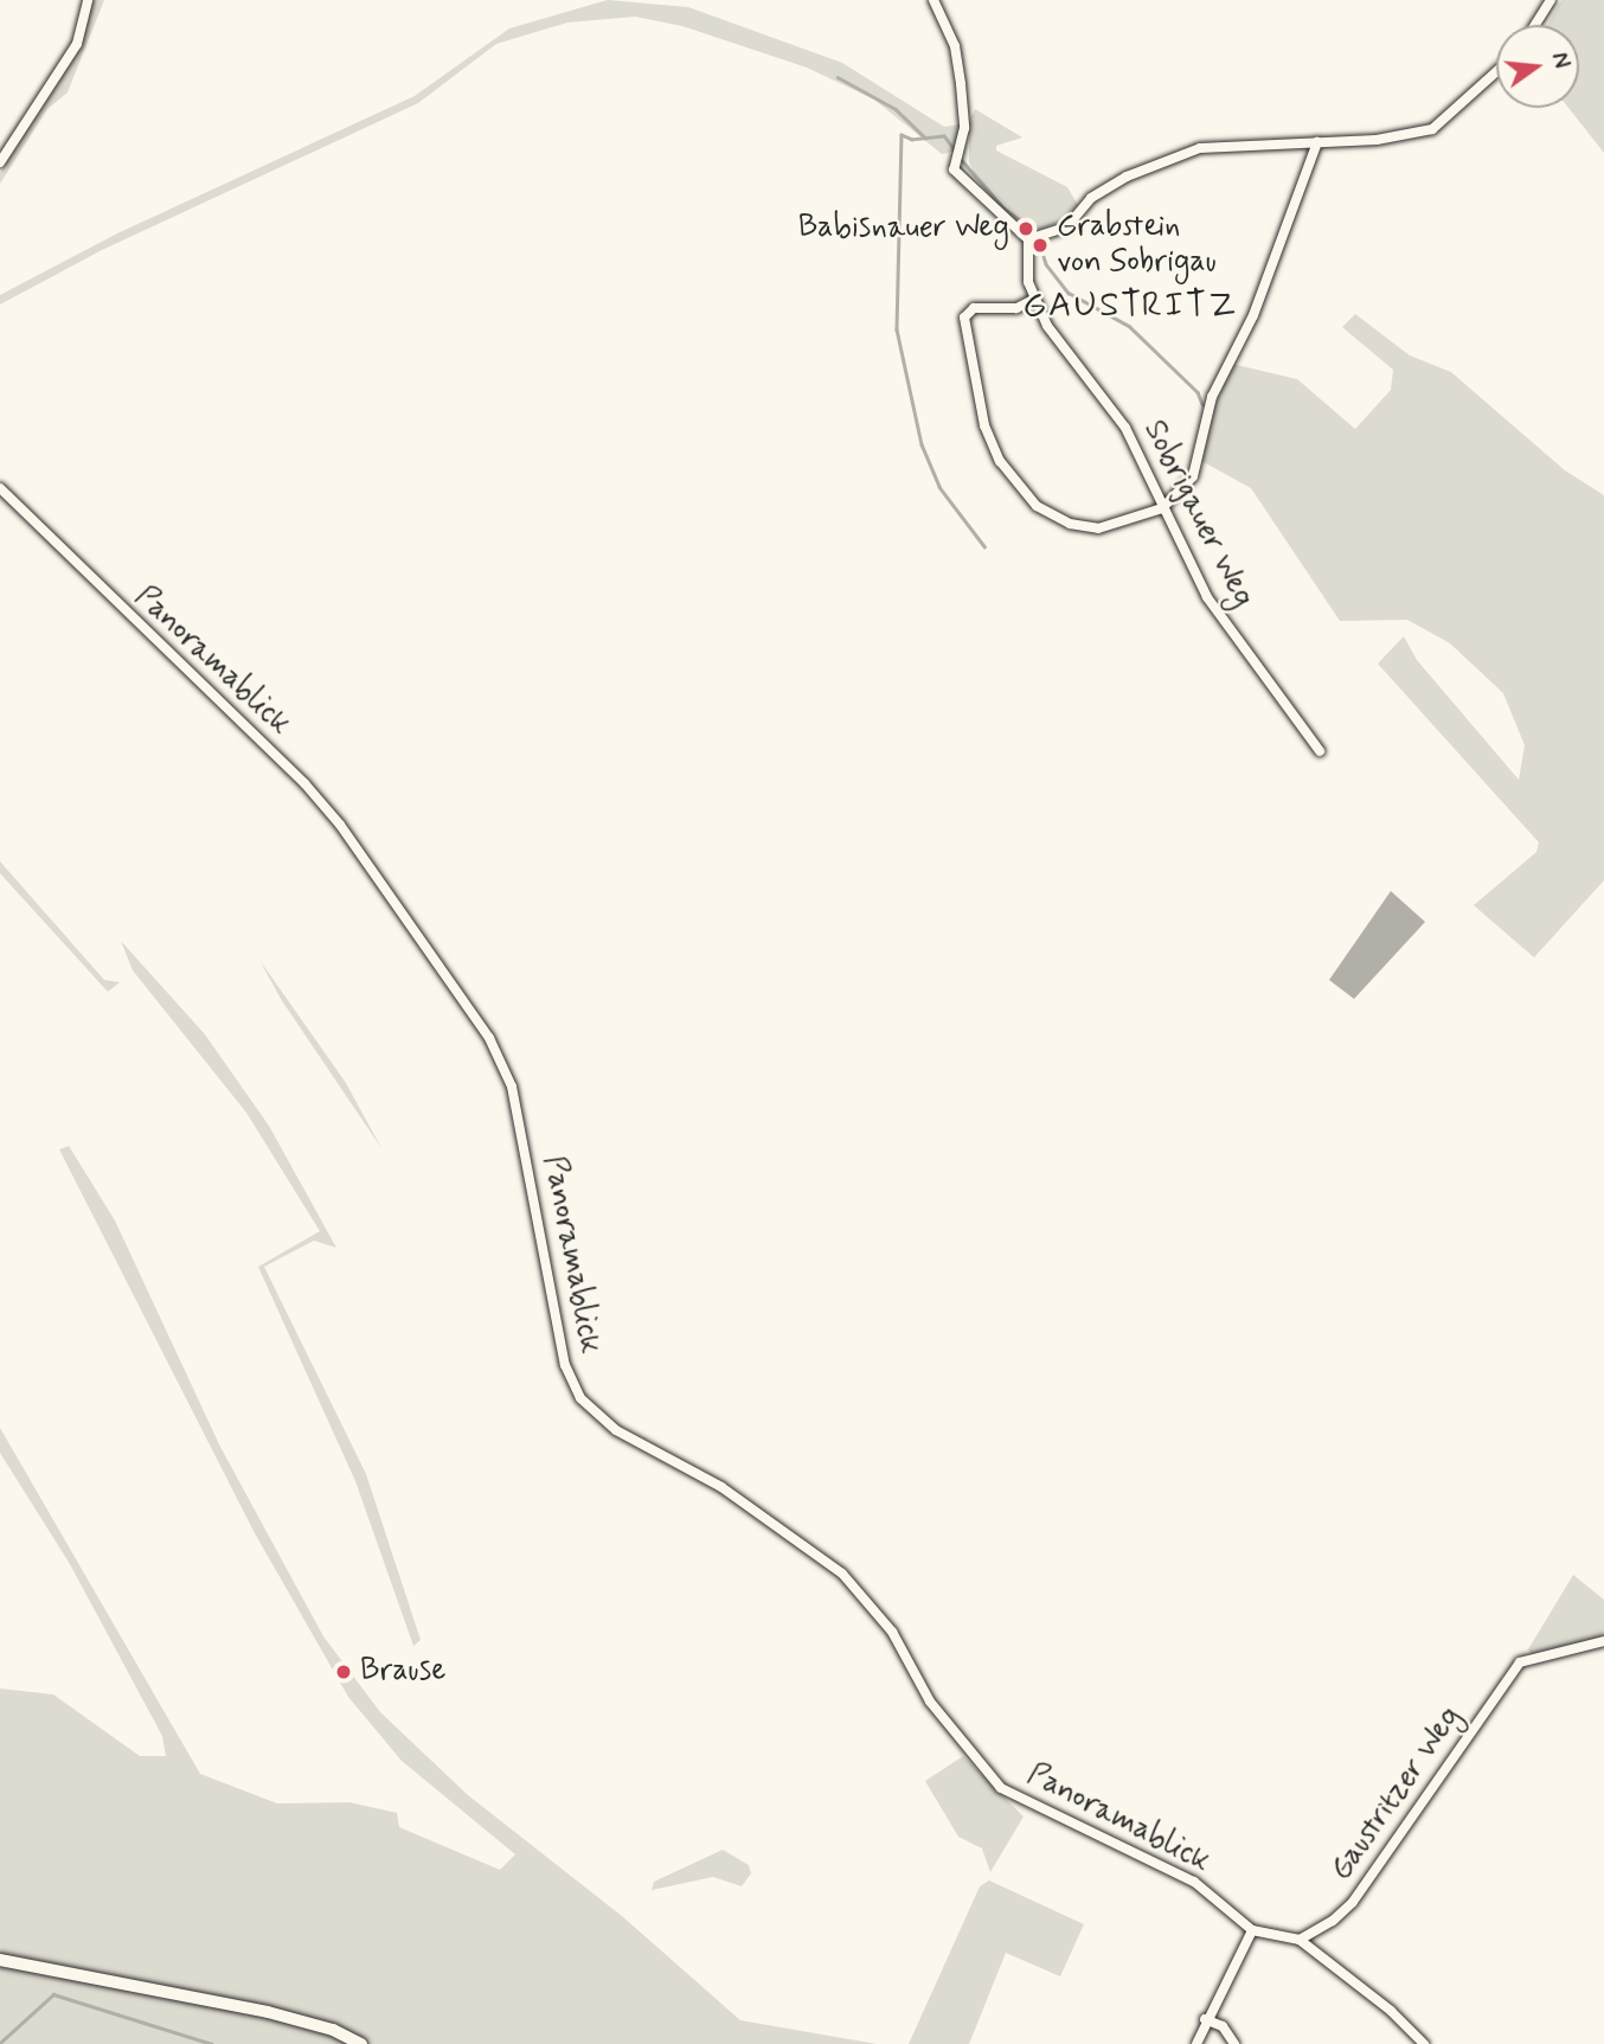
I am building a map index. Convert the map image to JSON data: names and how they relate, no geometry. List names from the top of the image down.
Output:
{
  "streets": {
    "street": ["Sobrigauer Weg", "Panoramablick", "Gaustritzer Weg"]
  },
  "districts": ["GAUSTRITZ"],
  "places": ["Babisnauer Weg", "Grabstein von Sobrigau", "Brause"],
  "north": "right"
}
